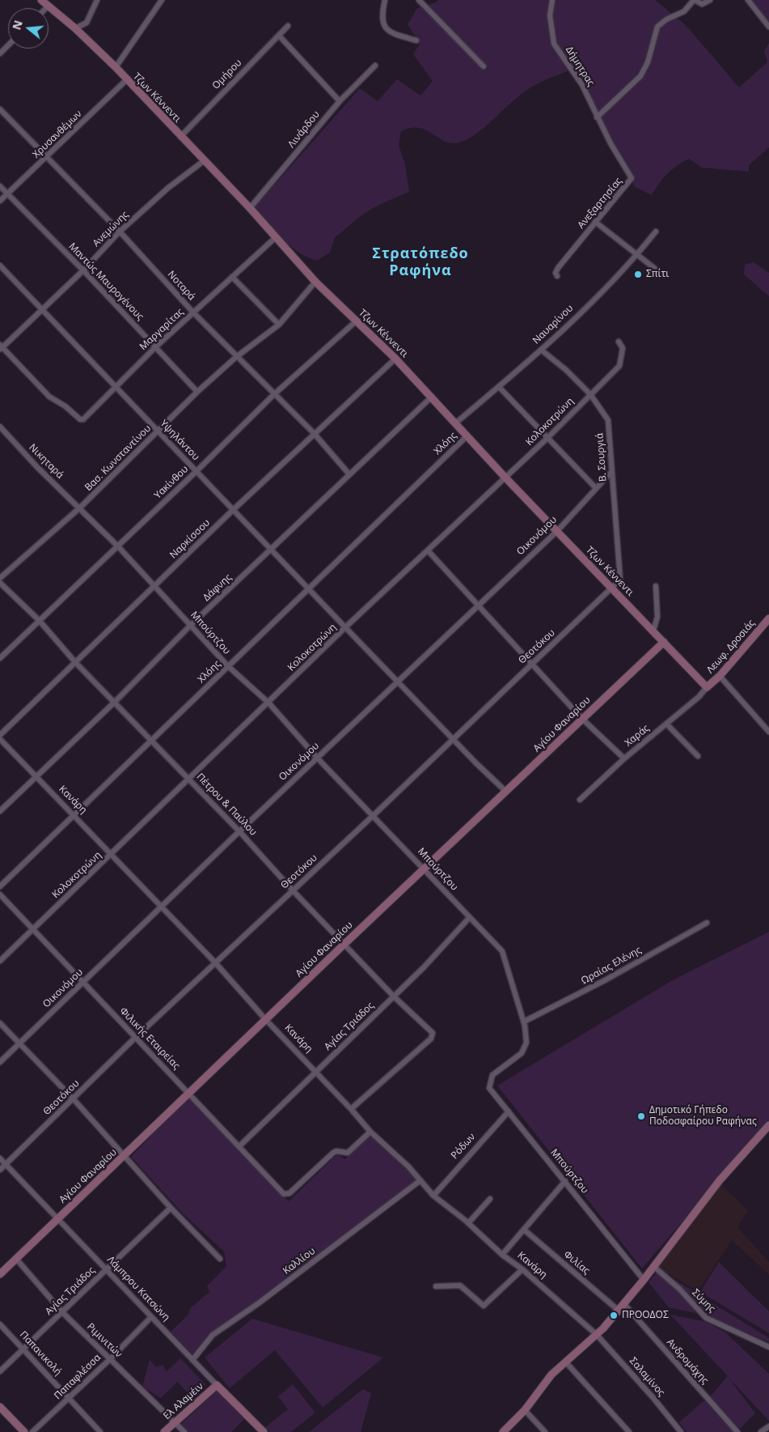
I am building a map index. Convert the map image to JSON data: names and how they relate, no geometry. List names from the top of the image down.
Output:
{
  "streets": {
    "street": [
      "Δήμητρας",
      "Ομήρου",
      "Τζων Κέννεντι",
      "Λινάρδου",
      "Χρυσανθέμων",
      "Ανεξαρτησίας",
      "Ανεμώνης",
      "Μαντώς Μαυρογένους",
      "Νοταρά",
      "Ναυαρίνου",
      "Μαργαρίτας",
      "Κολοκοτρώνη",
      "Υψηλάντου",
      "Χλόης",
      "Β. Σουργιά",
      "Βασ. Κωνσταντίνου",
      "Νικηταρά",
      "Υακίνθου",
      "Οικονόμου",
      "Ναρκίσσου",
      "Δάφνης",
      "Μπούρτζου",
      "Θεοτόκου",
      "Λεωφ. Δροσιάς",
      "Αγίου Φαναρίου",
      "Χαράς",
      "Κανάρη",
      "Πέτρου & Παύλου",
      "Ωραίας Ελένης",
      "Αγίας Τριάδος",
      "Φιλικής Εταιρείας",
      "Ρόδων",
      "Καλλίου",
      "Φιλίας",
      "Λάμπρου Κατσώνη",
      "Σύμης",
      "Ριμινιτών",
      "Παπανικολή",
      "Ανδρομάχης",
      "Παπαφλέσσα",
      "Σαλαμίνος",
      "Ελ Αλαμέιν"
    ]
  },
  "crossings": [
    ["Δήμητρας", "Ανεξαρτησίας"],
    ["Ομήρου", "Τζων Κέννεντι"],
    ["Τζων Κέννεντι", "Λινάρδου"],
    ["Τζων Κέννεντι", "Χρυσανθέμων"],
    ["Τζων Κέννεντι", "Ανεμώνης"],
    ["Τζων Κέννεντι", "Ναυαρίνου"],
    ["Τζων Κέννεντι", "Μαργαρίτας"],
    ["Τζων Κέννεντι", "Κολοκοτρώνη"],
    ["Τζων Κέννεντι", "Χλόης"],
    ["Τζων Κέννεντι", "Β. Σουργιά"],
    ["Τζων Κέννεντι", "Βασ. Κωνσταντίνου"],
    ["Τζων Κέννεντι", "Υακίνθου"],
    ["Τζων Κέννεντι", "Οικονόμου"],
    ["Τζων Κέννεντι", "Ναρκίσσου"],
    ["Τζων Κέννεντι", "Δάφνης"],
    ["Τζων Κέννεντι", "Θεοτόκου"],
    ["Τζων Κέννεντι", "Λεωφ. Δροσιάς"],
    ["Τζων Κέννεντι", "Αγίου Φαναρίου"],
    ["Τζων Κέννεντι", "Χαράς"],
    ["Χρυσανθέμων", "Μαντώς Μαυρογένους"],
    ["Χρυσανθέμων", "Νοταρά"],
    ["Ανεμώνης", "Μαντώς Μαυρογένους"],
    ["Ανεμώνης", "Νοταρά"],
    ["Ανεμώνης", "Μαργαρίτας"],
    ["Ανεμώνης", "Υψηλάντου"],
    ["Μαντώς Μαυρογένους", "Μαργαρίτας"],
    ["Μαντώς Μαυρογένους", "Βασ. Κωνσταντίνου"],
    ["Νοταρά", "Μαργαρίτας"],
    ["Νοταρά", "Βασ. Κωνσταντίνου"],
    ["Νοταρά", "Υακίνθου"],
    ["Νοταρά", "Ναρκίσσου"],
    ["Νοταρά", "Δάφνης"],
    ["Ναυαρίνου", "Β. Σουργιά"],
    ["Μαργαρίτας", "Υψηλάντου"],
    ["Κολοκοτρώνη", "Υψηλάντου"],
    ["Κολοκοτρώνη", "Β. Σουργιά"],
    ["Κολοκοτρώνη", "Μπούρτζου"],
    ["Κολοκοτρώνη", "Κανάρη"],
    ["Κολοκοτρώνη", "Πέτρου & Παύλου"],
    ["Κολοκοτρώνη", "Φιλικής Εταιρείας"],
    ["Υψηλάντου", "Χλόης"],
    ["Υψηλάντου", "Βασ. Κωνσταντίνου"],
    ["Υψηλάντου", "Υακίνθου"],
    ["Υψηλάντου", "Οικονόμου"],
    ["Υψηλάντου", "Ναρκίσσου"],
    ["Υψηλάντου", "Δάφνης"],
    ["Υψηλάντου", "Θεοτόκου"],
    ["Υψηλάντου", "Αγίου Φαναρίου"],
    ["Χλόης", "Μπούρτζου"],
    ["Χλόης", "Κανάρη"],
    ["Χλόης", "Πέτρου & Παύλου"],
    ["Β. Σουργιά", "Οικονόμου"],
    ["Β. Σουργιά", "Θεοτόκου"],
    ["Βασ. Κωνσταντίνου", "Νικηταρά"],
    ["Βασ. Κωνσταντίνου", "Μπούρτζου"],
    ["Νικηταρά", "Μπούρτζου"],
    ["Υακίνθου", "Μπούρτζου"],
    ["Υακίνθου", "Πέτρου & Παύλου"],
    ["Οικονόμου", "Μπούρτζου"],
    ["Οικονόμου", "Κανάρη"],
    ["Οικονόμου", "Πέτρου & Παύλου"],
    ["Οικονόμου", "Φιλικής Εταιρείας"],
    ["Ναρκίσσου", "Μπούρτζου"],
    ["Ναρκίσσου", "Πέτρου & Παύλου"],
    ["Δάφνης", "Μπούρτζου"],
    ["Δάφνης", "Κανάρη"],
    ["Δάφνης", "Πέτρου & Παύλου"],
    ["Μπούρτζου", "Θεοτόκου"],
    ["Μπούρτζου", "Αγίου Φαναρίου"],
    ["Μπούρτζου", "Ωραίας Ελένης"],
    ["Μπούρτζου", "Αγίας Τριάδος"],
    ["Μπούρτζου", "Ρόδων"],
    ["Θεοτόκου", "Κανάρη"],
    ["Θεοτόκου", "Πέτρου & Παύλου"],
    ["Θεοτόκου", "Φιλικής Εταιρείας"],
    ["Θεοτόκου", "Λάμπρου Κατσώνη"],
    ["Λεωφ. Δροσιάς", "Χαράς"],
    ["Αγίου Φαναρίου", "Κανάρη"],
    ["Αγίου Φαναρίου", "Πέτρου & Παύλου"],
    ["Αγίου Φαναρίου", "Φιλικής Εταιρείας"],
    ["Αγίου Φαναρίου", "Λάμπρου Κατσώνη"],
    ["Αγίου Φαναρίου", "Ριμινιτών"],
    ["Κανάρη", "Πέτρου & Παύλου"],
    ["Κανάρη", "Αγίας Τριάδος"],
    ["Κανάρη", "Φιλικής Εταιρείας"],
    ["Κανάρη", "Ρόδων"],
    ["Κανάρη", "Καλλίου"],
    ["Κανάρη", "Σαλαμίνος"],
    ["Πέτρου & Παύλου", "Αγίας Τριάδος"],
    ["Αγίας Τριάδος", "Φιλικής Εταιρείας"],
    ["Αγίας Τριάδος", "Λάμπρου Κατσώνη"],
    ["Αγίας Τριάδος", "Ριμινιτών"],
    ["Αγίας Τριάδος", "Παπανικολή"],
    ["Καλλίου", "Λάμπρου Κατσώνη"],
    ["Λάμπρου Κατσώνη", "Παπαφλέσσα"],
    ["Λάμπρου Κατσώνη", "Ελ Αλαμέιν"],
    ["Ριμινιτών", "Παπαφλέσσα"],
    ["Ριμινιτών", "Ελ Αλαμέιν"],
    ["Παπανικολή", "Παπαφλέσσα"]
  ],
  "districts": ["Στρατόπεδο Ραφήνα"],
  "places": ["Σπίτι", "Δημοτικό Γήπεδο Ποδοσφαίρου Ραφήνας", "ΠΡΟΟΔΟΣ"],
  "north": "left"
}
